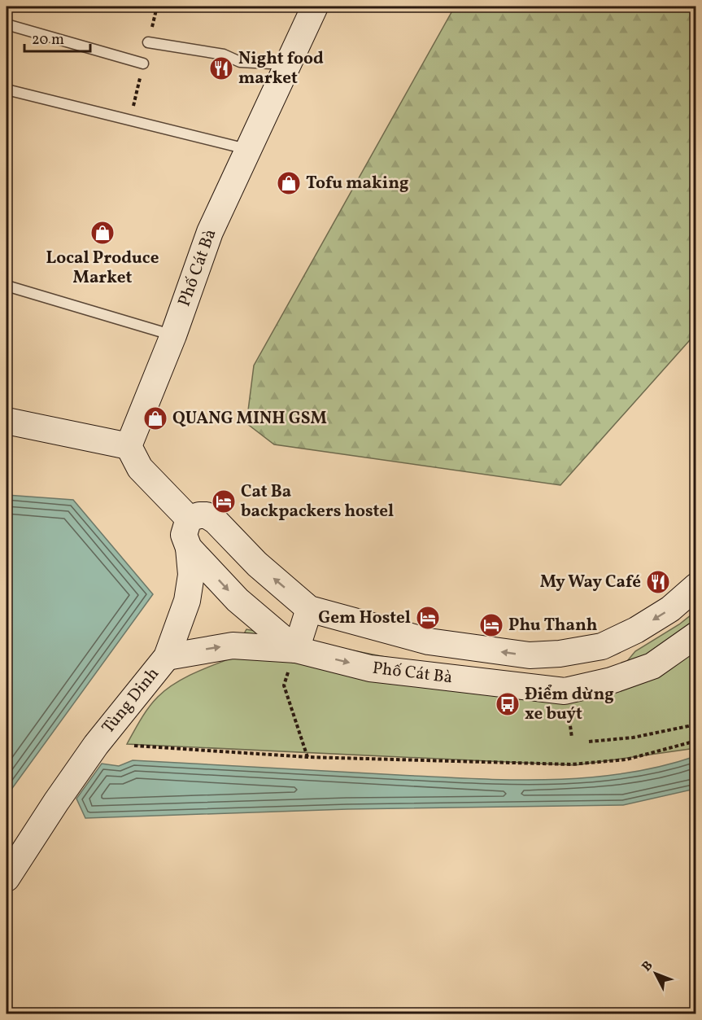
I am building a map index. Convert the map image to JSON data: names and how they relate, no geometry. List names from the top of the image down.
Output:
{
  "streets": {
    "main road": ["Phố Cát Bà", "Tùng Dinh"]
  },
  "crossings": [
    ["Phố Cát Bà", "Tùng Dinh"]
  ],
  "places": {
    "restaurant": ["Night food market", "My Way Café"],
    "shop": ["Tofu making", "Local Produce Market", "QUANG MINH GSM"],
    "hotel": ["Cat Ba backpackers hostel", "Gem Hostel", "Phu Thanh"],
    "bus stop": ["Điểm dừng xe buýt"]
  },
  "scale_bar": "20 m",
  "north": "top left"
}
